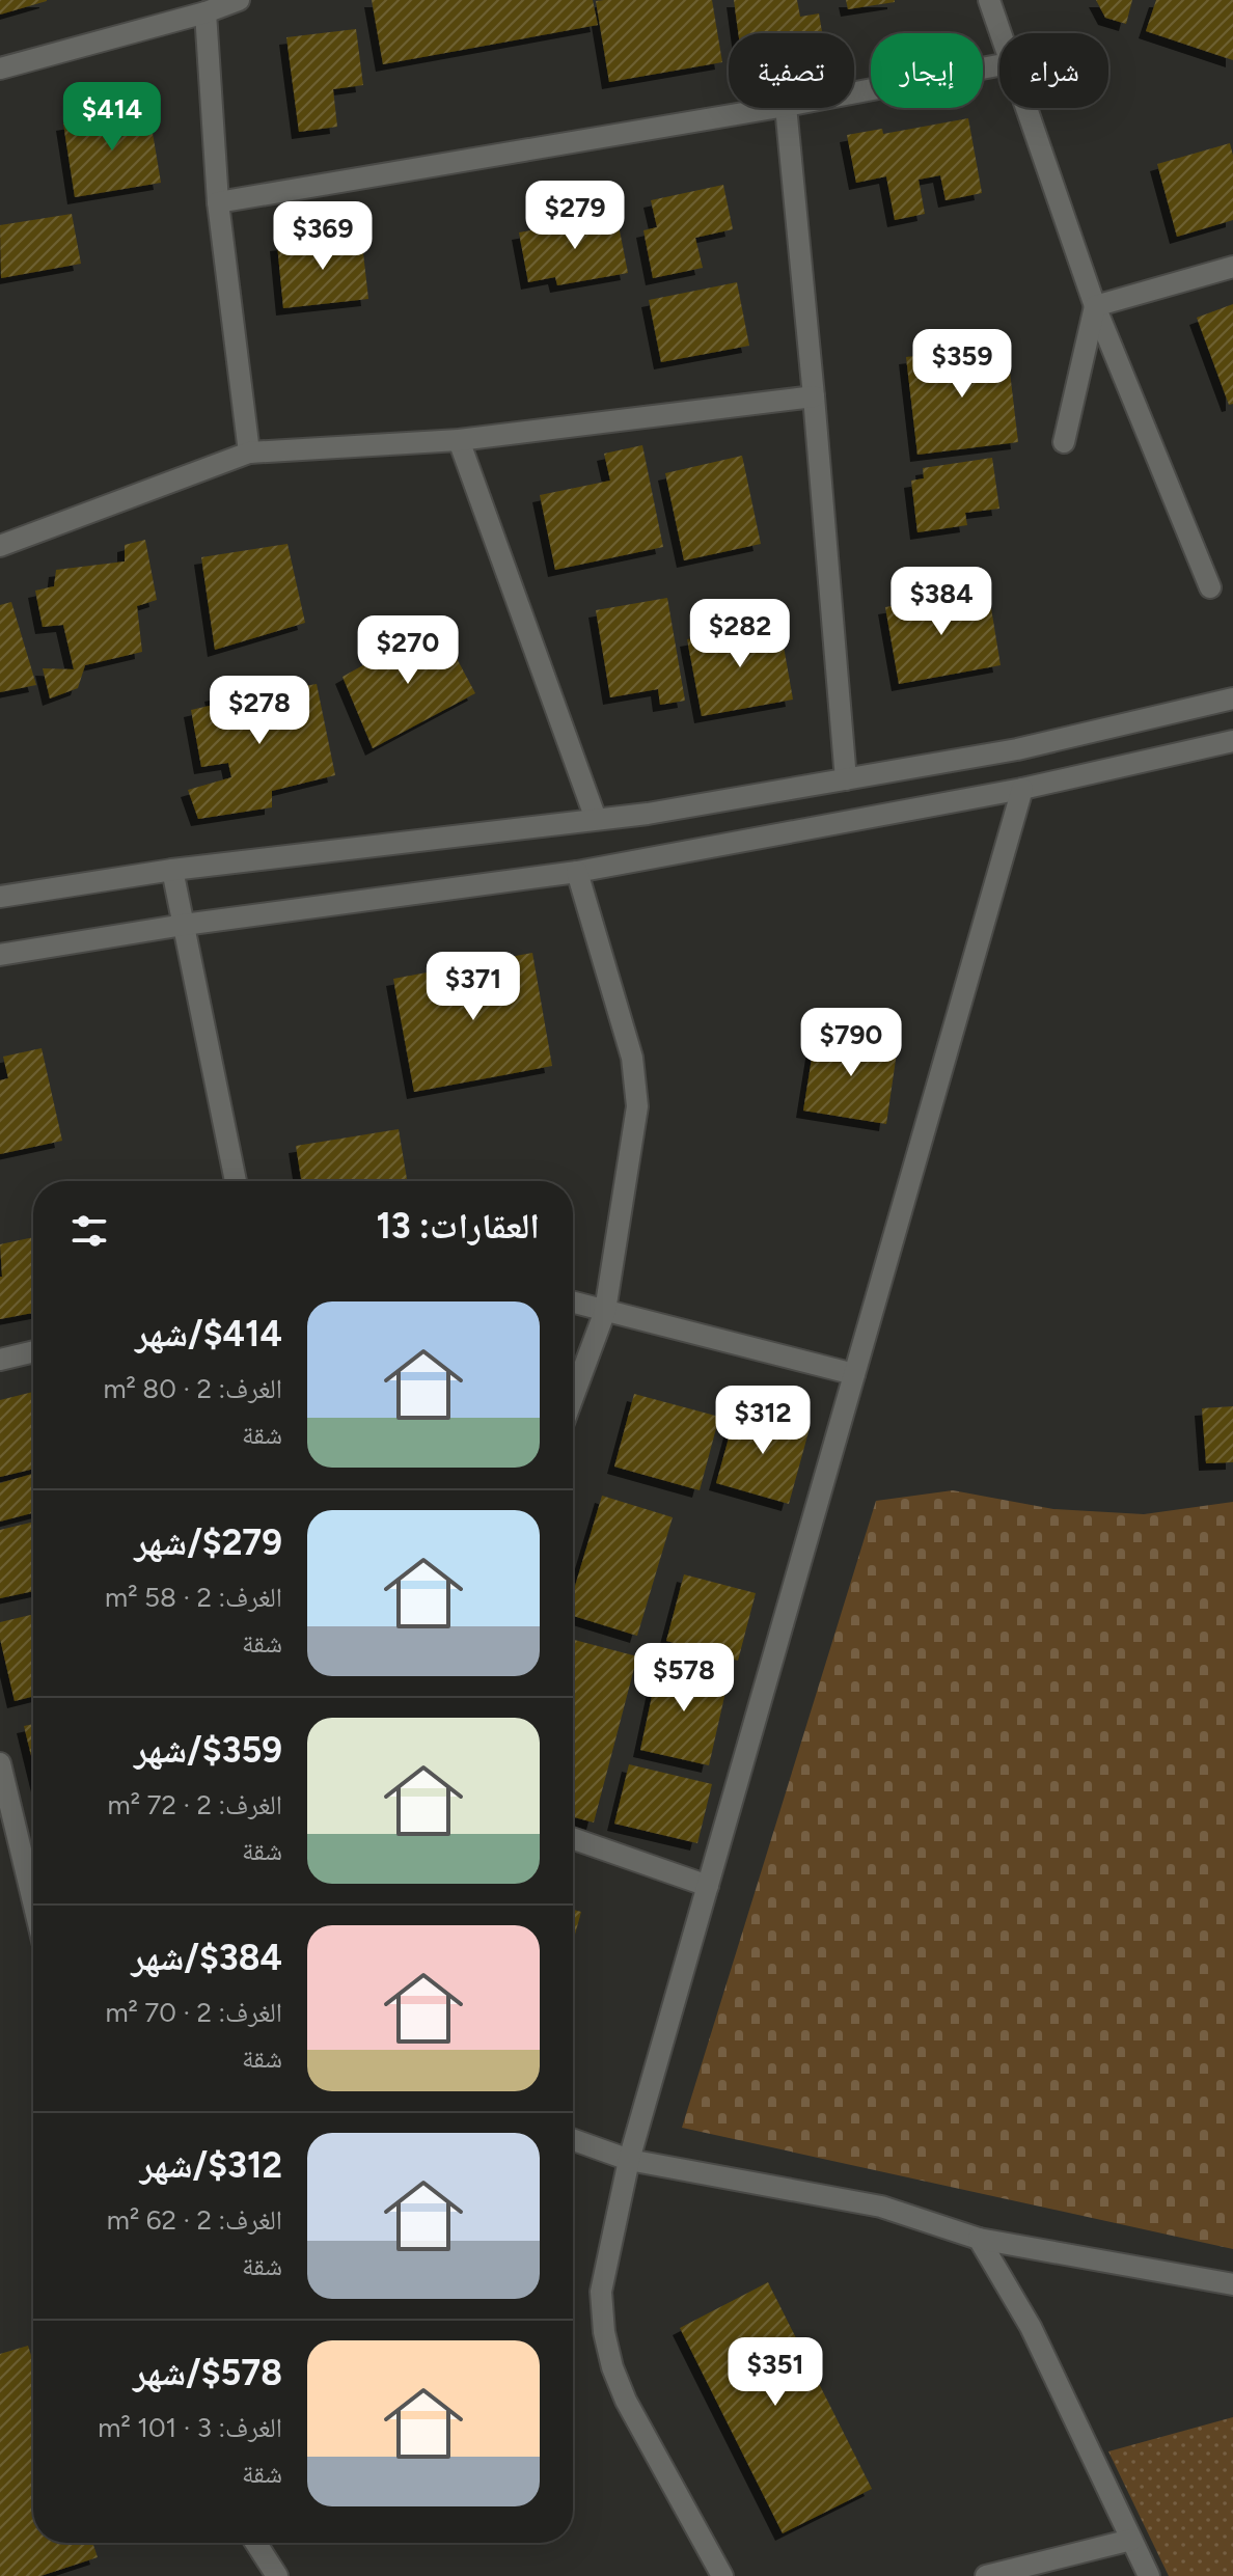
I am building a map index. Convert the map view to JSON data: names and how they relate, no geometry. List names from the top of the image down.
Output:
{
  "page": {
    "chip": ["شراء", "إيجار", "تصفية"],
    "price": [
      "$414",
      "$279",
      "$369",
      "$359",
      "$384",
      "$282",
      "$270",
      "$278",
      "$371",
      "$790",
      "$312",
      "$578",
      "$351"
    ],
    "heading": "العقارات: 13",
    "list": [
      {
        "name": "$414/شهر",
        "note": "الغرف: 2 · 80 m² · شقة"
      },
      {
        "name": "$279/شهر",
        "note": "الغرف: 2 · 58 m² · شقة"
      },
      {
        "name": "$359/شهر",
        "note": "الغرف: 2 · 72 m² · شقة"
      },
      {
        "name": "$384/شهر",
        "note": "الغرف: 2 · 70 m² · شقة"
      },
      {
        "name": "$312/شهر",
        "note": "الغرف: 2 · 62 m² · شقة"
      },
      {
        "name": "$578/شهر",
        "note": "الغرف: 3 · 101 m² · شقة"
      }
    ]
  }
}
